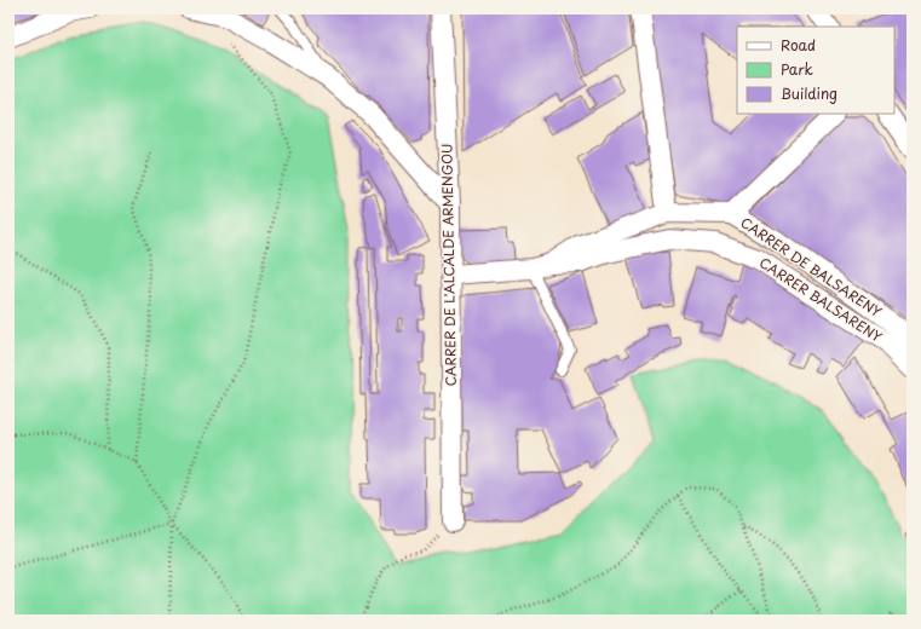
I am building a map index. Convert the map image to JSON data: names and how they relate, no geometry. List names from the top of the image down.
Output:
{
  "streets": {
    "street": ["CARRER DE L'ALCALDE ARMENGOU", "CARRER DE BALSARENY", "CARRER BALSARENY"]
  },
  "crossings": [
    ["CARRER DE L'ALCALDE ARMENGOU", "CARRER DE BALSARENY"],
    ["CARRER DE BALSARENY", "CARRER BALSARENY"]
  ],
  "legend": ["Road", "Park", "Building"]
}
